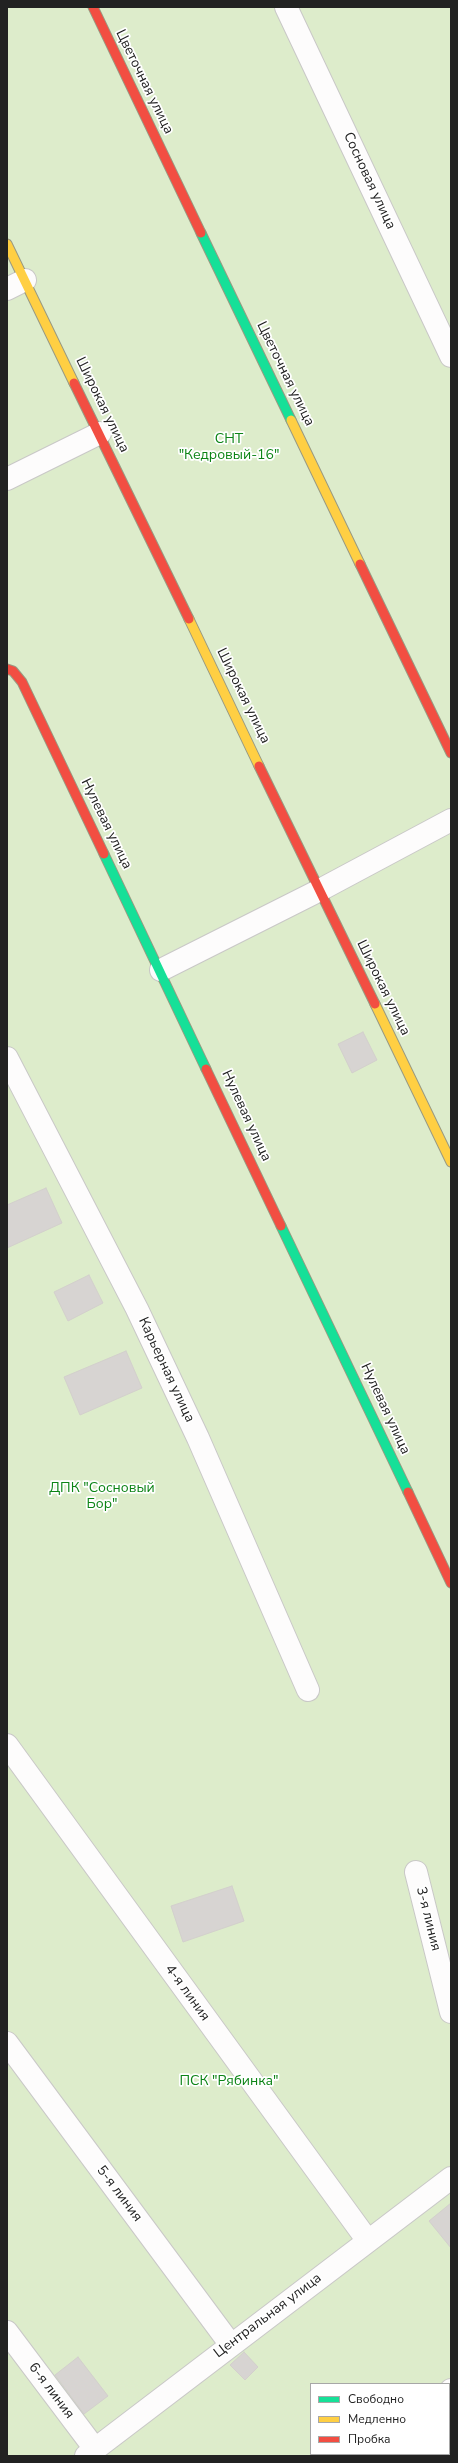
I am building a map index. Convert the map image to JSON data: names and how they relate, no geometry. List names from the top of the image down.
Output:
{
  "streets": {
    "street": [
      "Цветочная улица",
      "Сосновая улица",
      "Широкая улица",
      "Нулевая улица",
      "Карьерная улица",
      "3-я линия",
      "4-я линия",
      "5-я линия",
      "Центральная улица",
      "6-я линия"
    ]
  },
  "crossings": [
    ["4-я линия", "Центральная улица"],
    ["5-я линия", "Центральная улица"],
    ["Центральная улица", "6-я линия"]
  ],
  "parks": ["СНТ \"Кедровый-16\"", "ДПК \"Сосновый Бор\"", "ПСК \"Рябинка\""],
  "legend": ["Свободно", "Медленно", "Пробка"]
}
